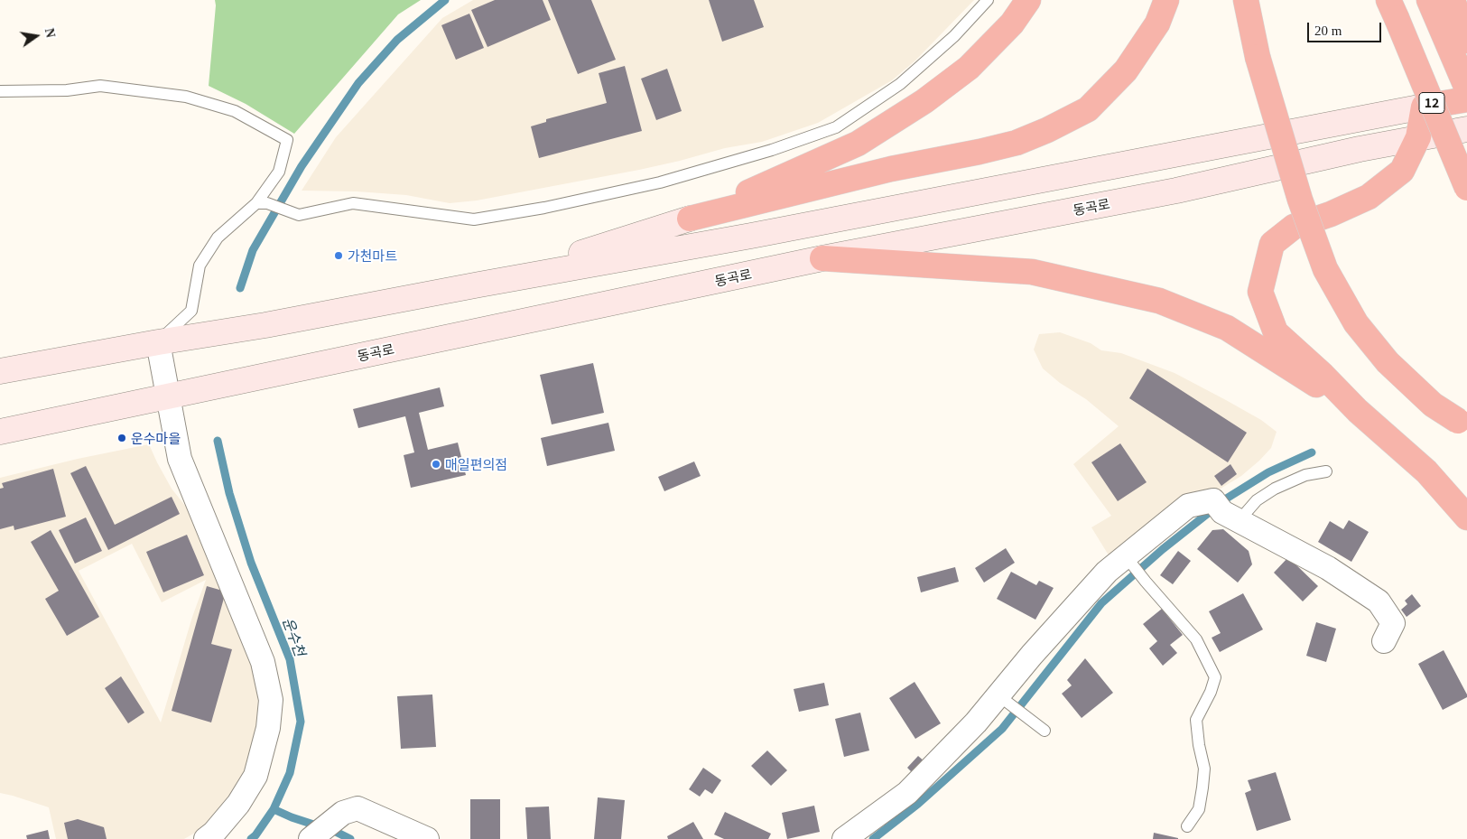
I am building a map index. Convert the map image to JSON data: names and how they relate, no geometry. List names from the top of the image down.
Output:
{
  "streets": {
    "highway": ["12"],
    "main road": ["동곡로"]
  },
  "water": ["운수천"],
  "places": ["가천마트", "운수마을", "매일편의점"],
  "scale_bar": "20 m",
  "north": "right"
}
